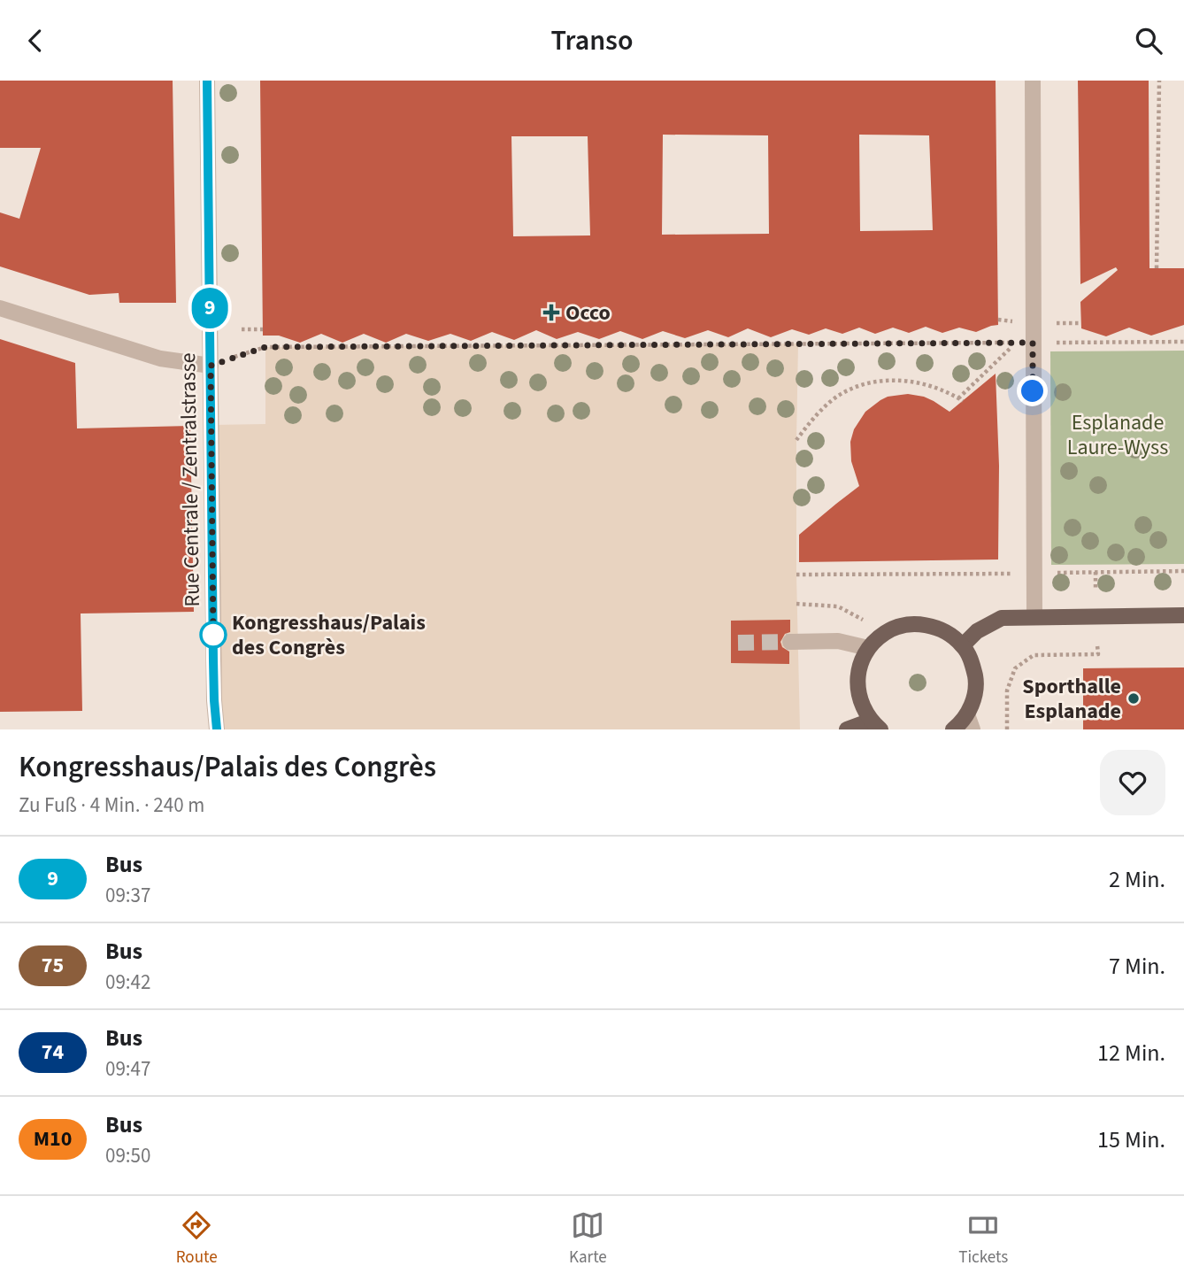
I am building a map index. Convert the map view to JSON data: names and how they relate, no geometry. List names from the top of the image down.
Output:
{
  "streets": {
    "street": ["Rue Centrale / Zentralstrasse"]
  },
  "parks": ["Esplanade Laure-Wyss"],
  "places": {
    "health": ["Occo"],
    "other": ["Kongresshaus/Palais des Congrès", "Sporthalle Esplanade"]
  },
  "lines": ["bus line 9"],
  "page": {
    "header": "Transo",
    "on_map": "9",
    "heading": ["Kongresshaus/Palais des Congrès", "Zu Fuß · 4 Min. · 240 m"],
    "list": [
      {
        "mark": "9",
        "name": "Bus",
        "note": "09:37",
        "value": "2 Min."
      },
      {
        "mark": "75",
        "name": "Bus",
        "note": "09:42",
        "value": "7 Min."
      },
      {
        "mark": "74",
        "name": "Bus",
        "note": "09:47",
        "value": "12 Min."
      },
      {
        "mark": "M10",
        "name": "Bus",
        "note": "09:50",
        "value": "15 Min."
      }
    ],
    "tabs": ["Route", "Karte", "Tickets"]
  }
}
